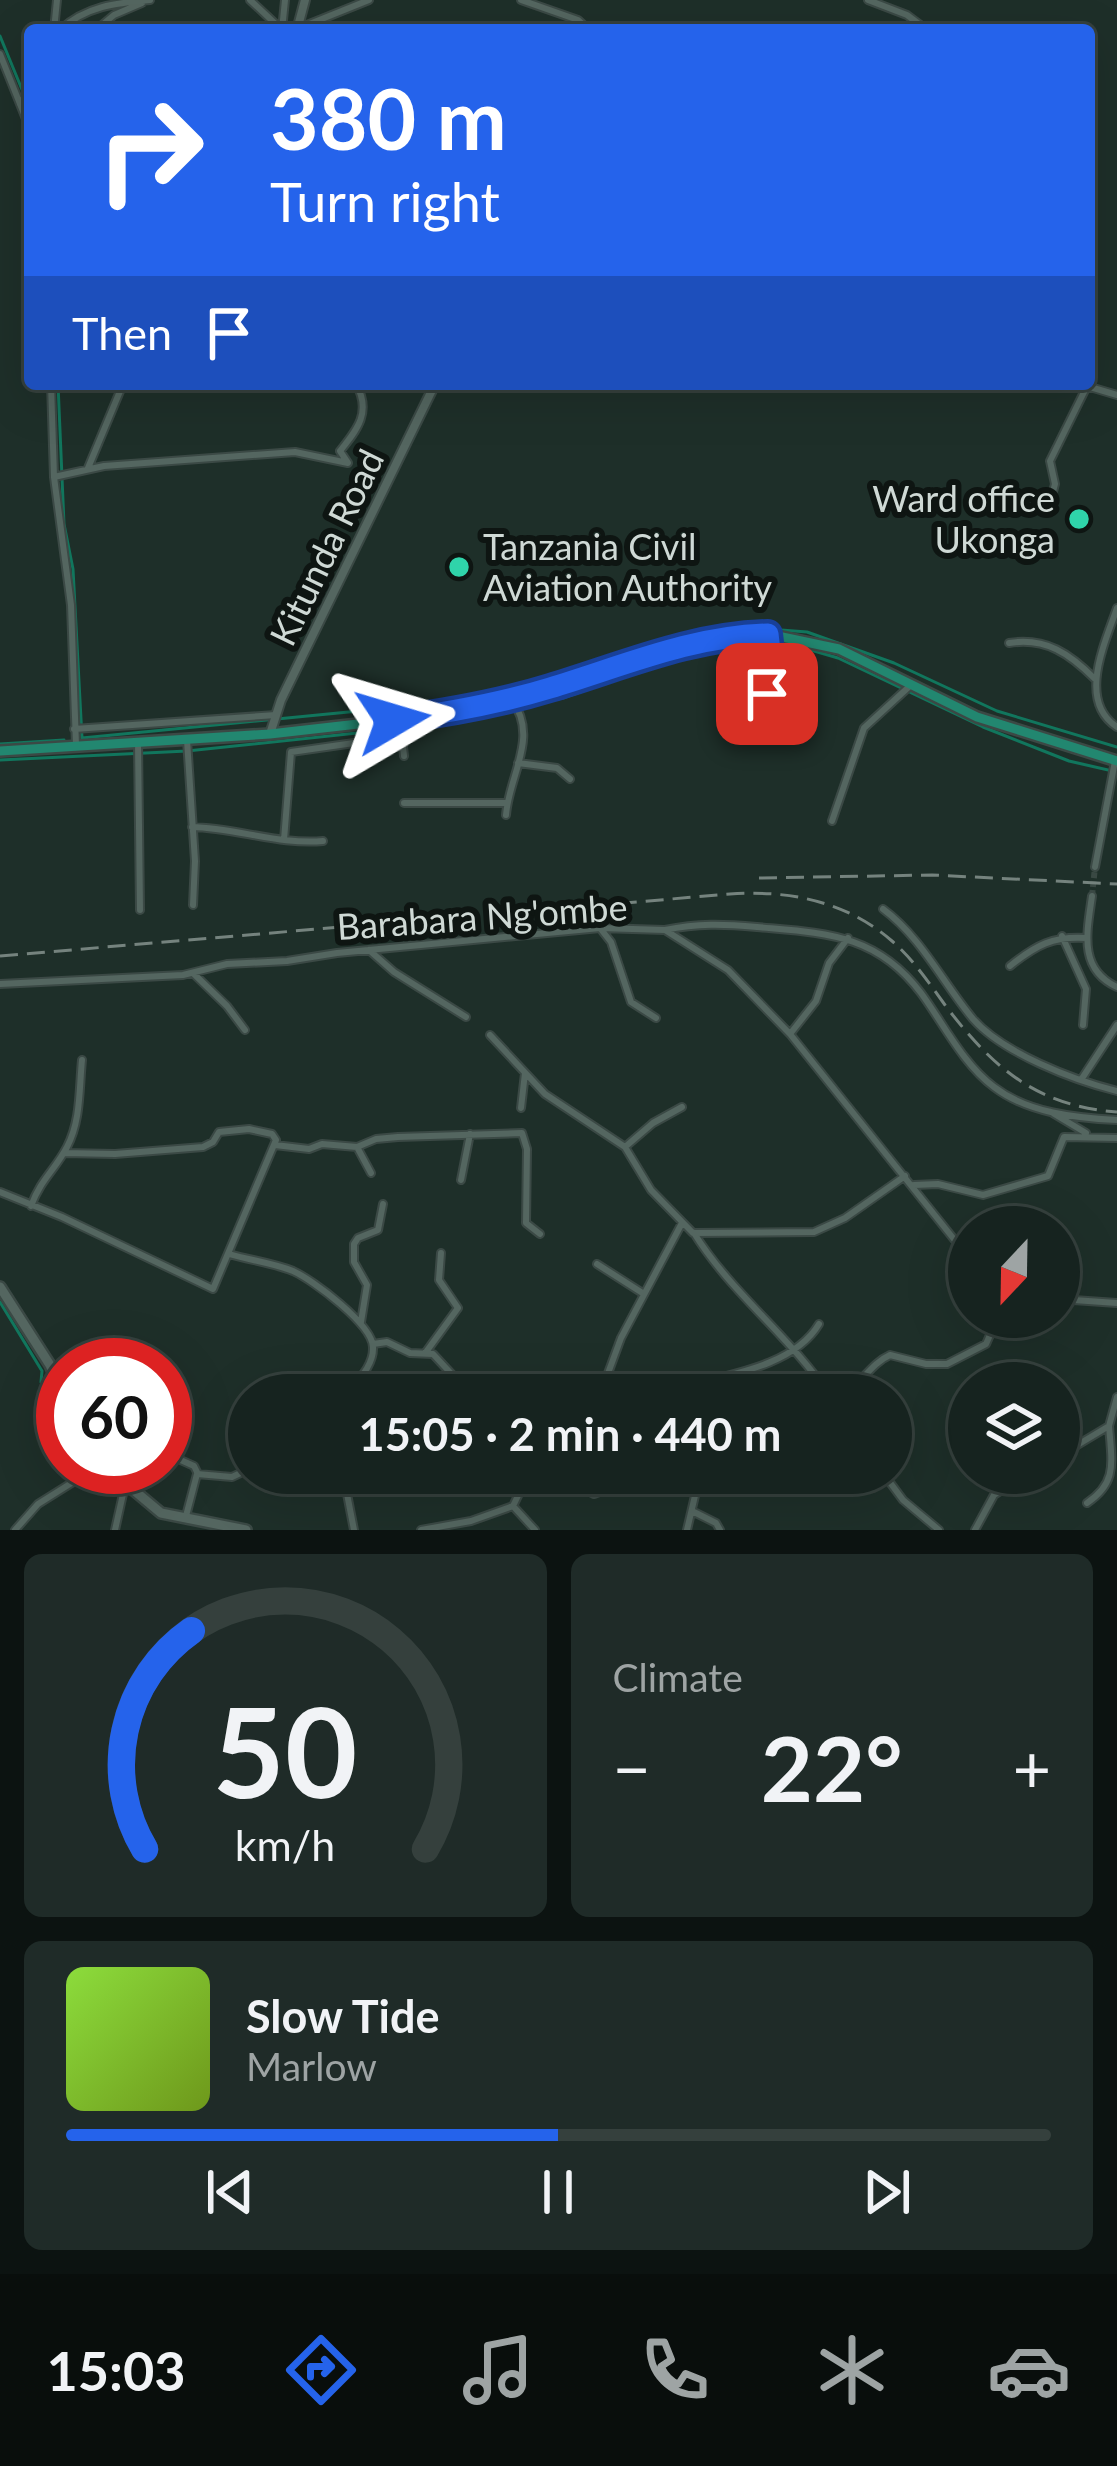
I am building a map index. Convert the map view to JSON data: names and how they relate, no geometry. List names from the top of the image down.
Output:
{
  "streets": {
    "street": ["Kitunda Road", "Barabara Ng'ombe"]
  },
  "places": ["Ward office Ukonga", "Tanzania Civil Aviation Authority"],
  "north": "bottom",
  "page": {
    "turn": ["380 m", "Turn right"],
    "then": "Then",
    "limit": "60",
    "trip": "15:05 · 2 min · 440 m",
    "tile": "Climate",
    "heat": ["−", "22°", "+"],
    "song": ["Slow Tide", "Marlow"],
    "tabs": "15:03",
    "gauge": ["50", "km/h"]
  }
}
